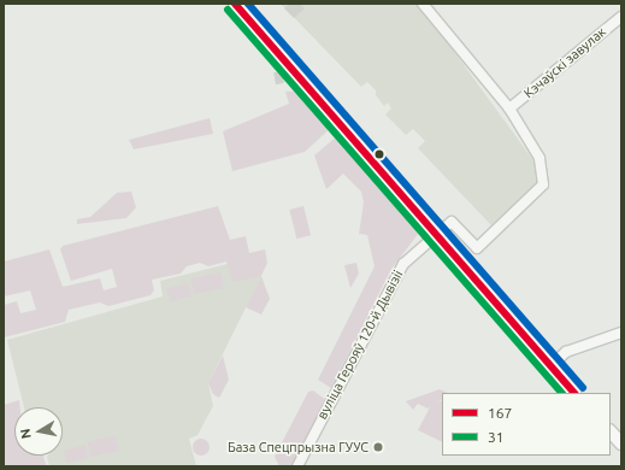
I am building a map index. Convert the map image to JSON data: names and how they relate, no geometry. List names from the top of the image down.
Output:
{
  "streets": {
    "street": ["Кэчаўскі завулак", "вуліца Герояў 120-й Дывізіі"]
  },
  "crossings": [
    ["Кэчаўскі завулак", "вуліца Герояў 120-й Дывізіі"]
  ],
  "places": ["База Спецпрызна ГУУС"],
  "lines": ["transit line 167", "transit line 31"],
  "legend": ["167", "31"],
  "north": "left"
}
